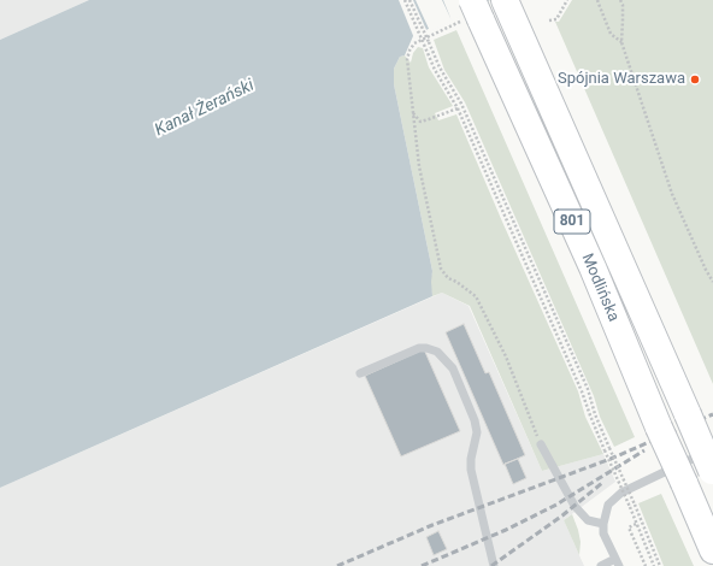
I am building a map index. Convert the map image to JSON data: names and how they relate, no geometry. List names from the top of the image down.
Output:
{
  "streets": {
    "main road": ["801", "Modlińska"]
  },
  "water": ["Kanał Żerański"],
  "places": ["Spójnia Warszawa"]
}
